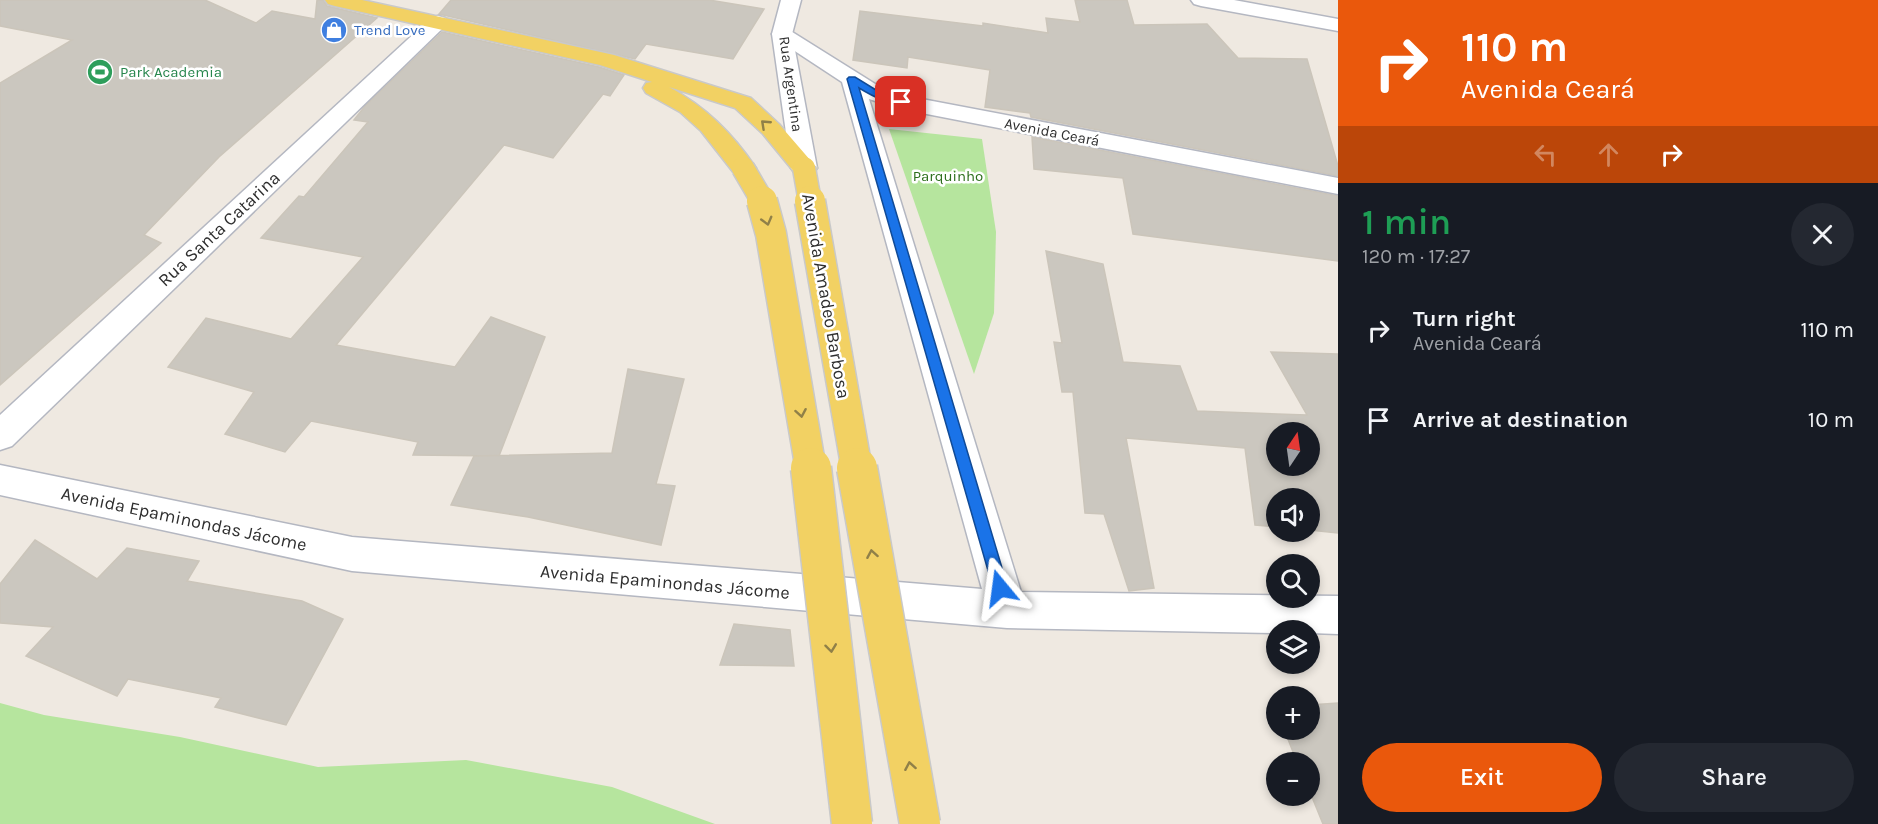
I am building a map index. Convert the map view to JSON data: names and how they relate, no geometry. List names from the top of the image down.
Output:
{
  "streets": {
    "main road": ["Avenida Amadeo Barbosa"],
    "street": [
      "Rua Argentina",
      "Avenida Ceará",
      "Rua Santa Catarina",
      "Avenida Epaminondas Jácome"
    ]
  },
  "crossings": [
    ["Rua Argentina", "Avenida Ceará"],
    ["Rua Argentina", "Avenida Amadeo Barbosa"],
    ["Rua Santa Catarina", "Avenida Amadeo Barbosa"]
  ],
  "parks": ["Parquinho"],
  "places": {
    "shop": ["Trend Love"],
    "sports": ["Park Academia"]
  },
  "north": "top",
  "page": {
    "turn": ["110 m", "Avenida Ceará"],
    "heading": ["1 min", "120 m · 17:27"],
    "list": [
      {
        "name": "Turn right",
        "note": "Avenida Ceará",
        "value": "110 m"
      },
      {
        "name": "Arrive at destination",
        "value": "10 m"
      }
    ],
    "map_buttons": ["+", "−"],
    "buttons": ["Exit", "Share"]
  }
}
